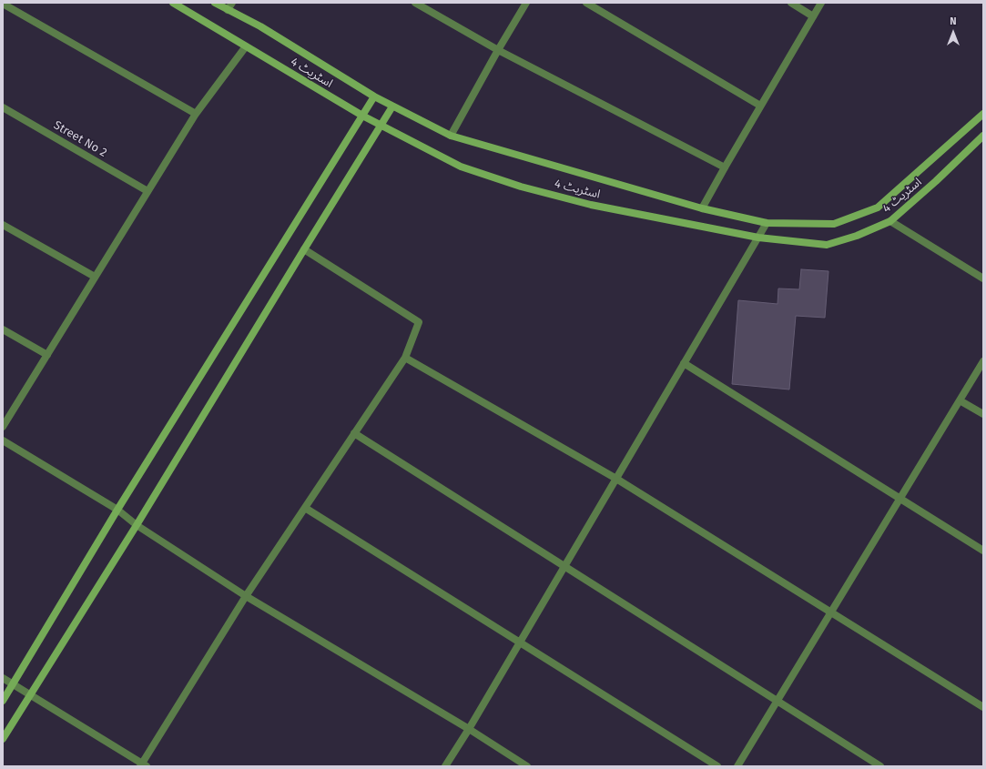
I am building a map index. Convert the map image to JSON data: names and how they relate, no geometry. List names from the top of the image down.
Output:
{
  "streets": {
    "main road": ["اسٹریٹ 4"],
    "street": ["Street No 2"]
  },
  "north": "top"
}
